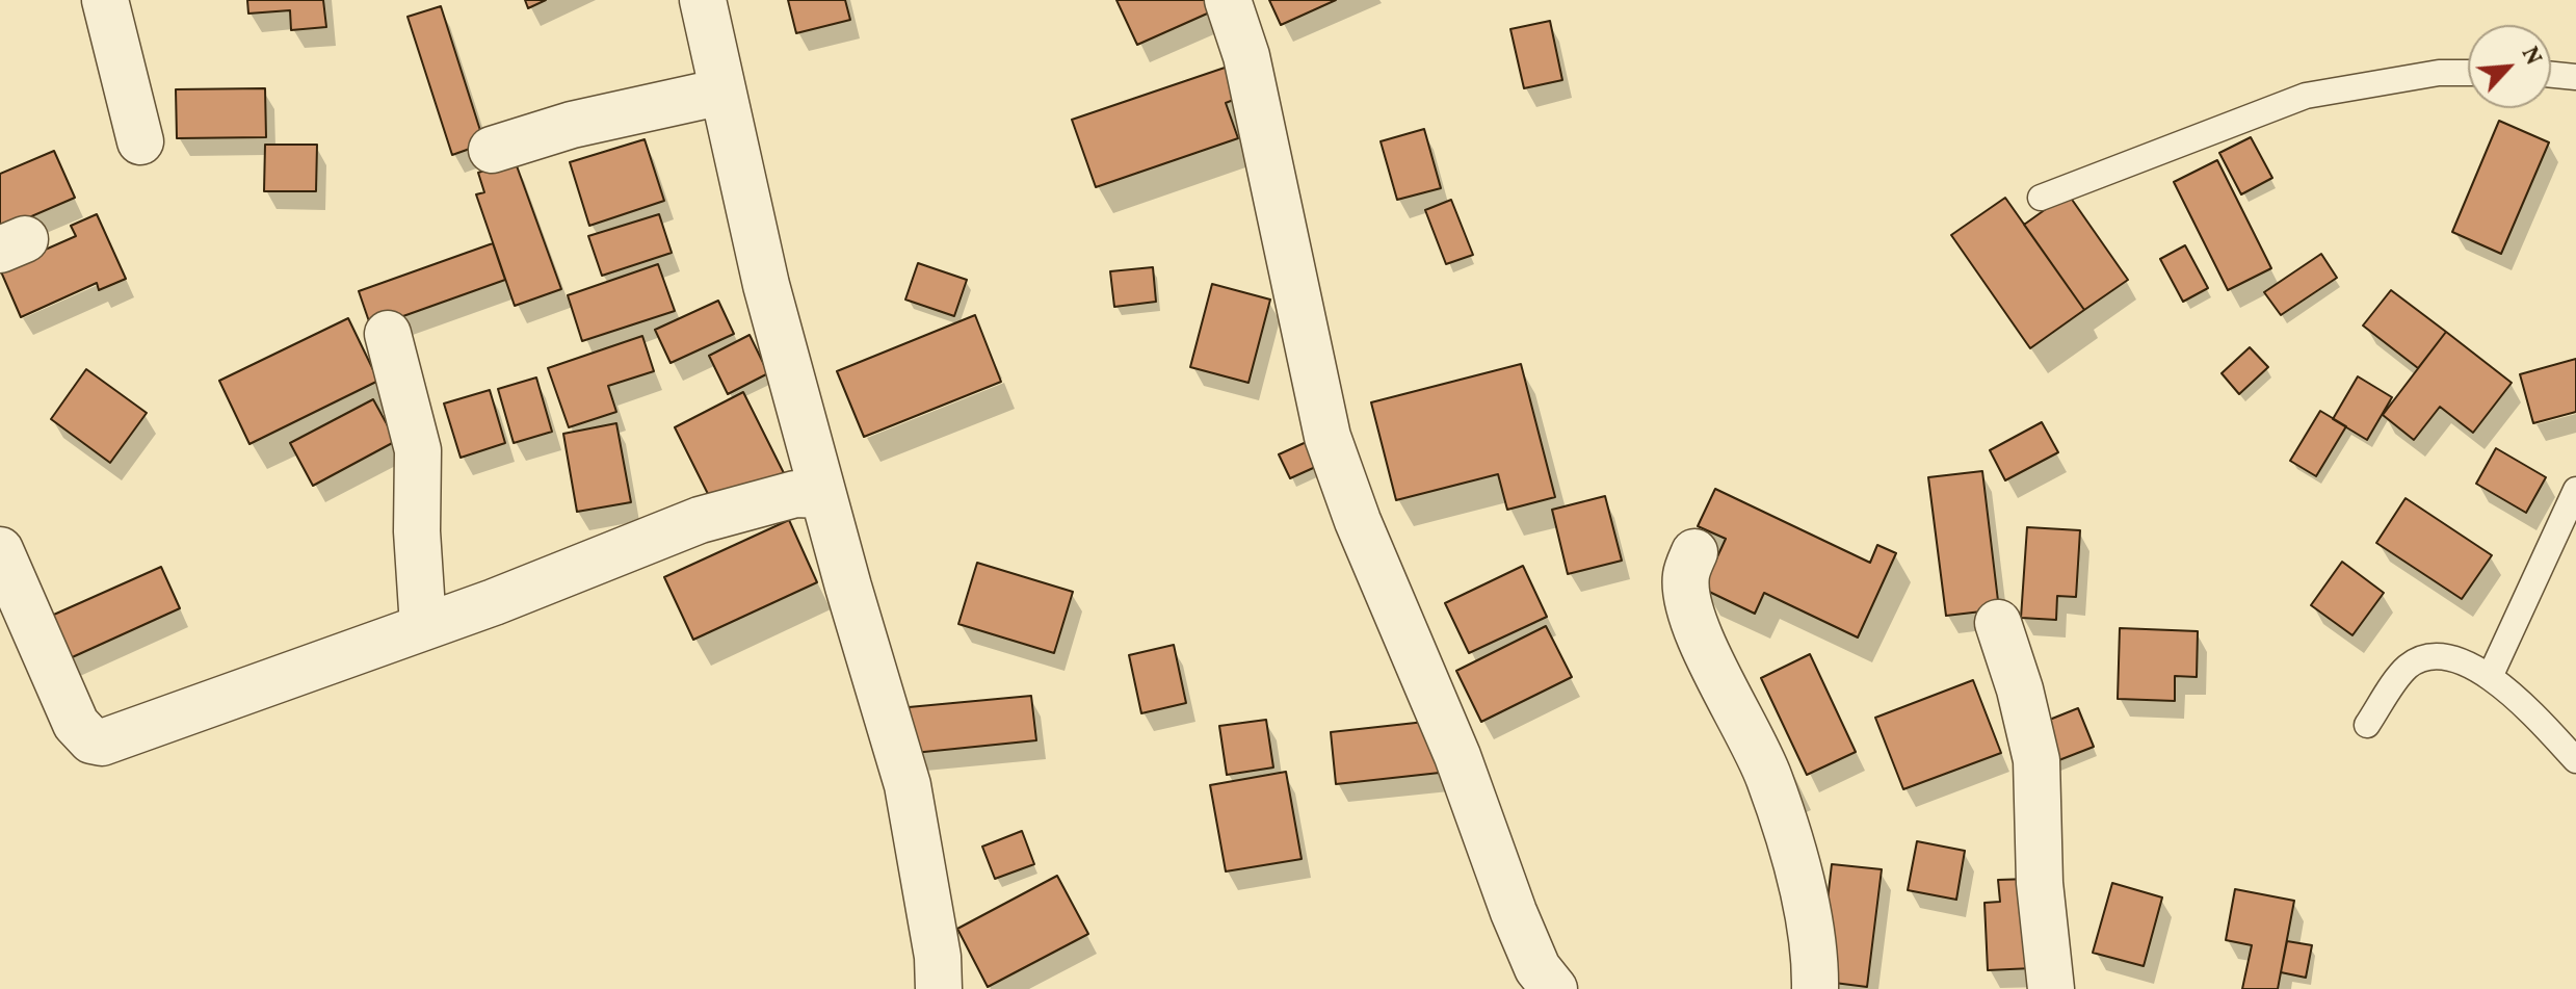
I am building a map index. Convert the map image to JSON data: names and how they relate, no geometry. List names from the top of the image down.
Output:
{
  "north": "top right"
}
